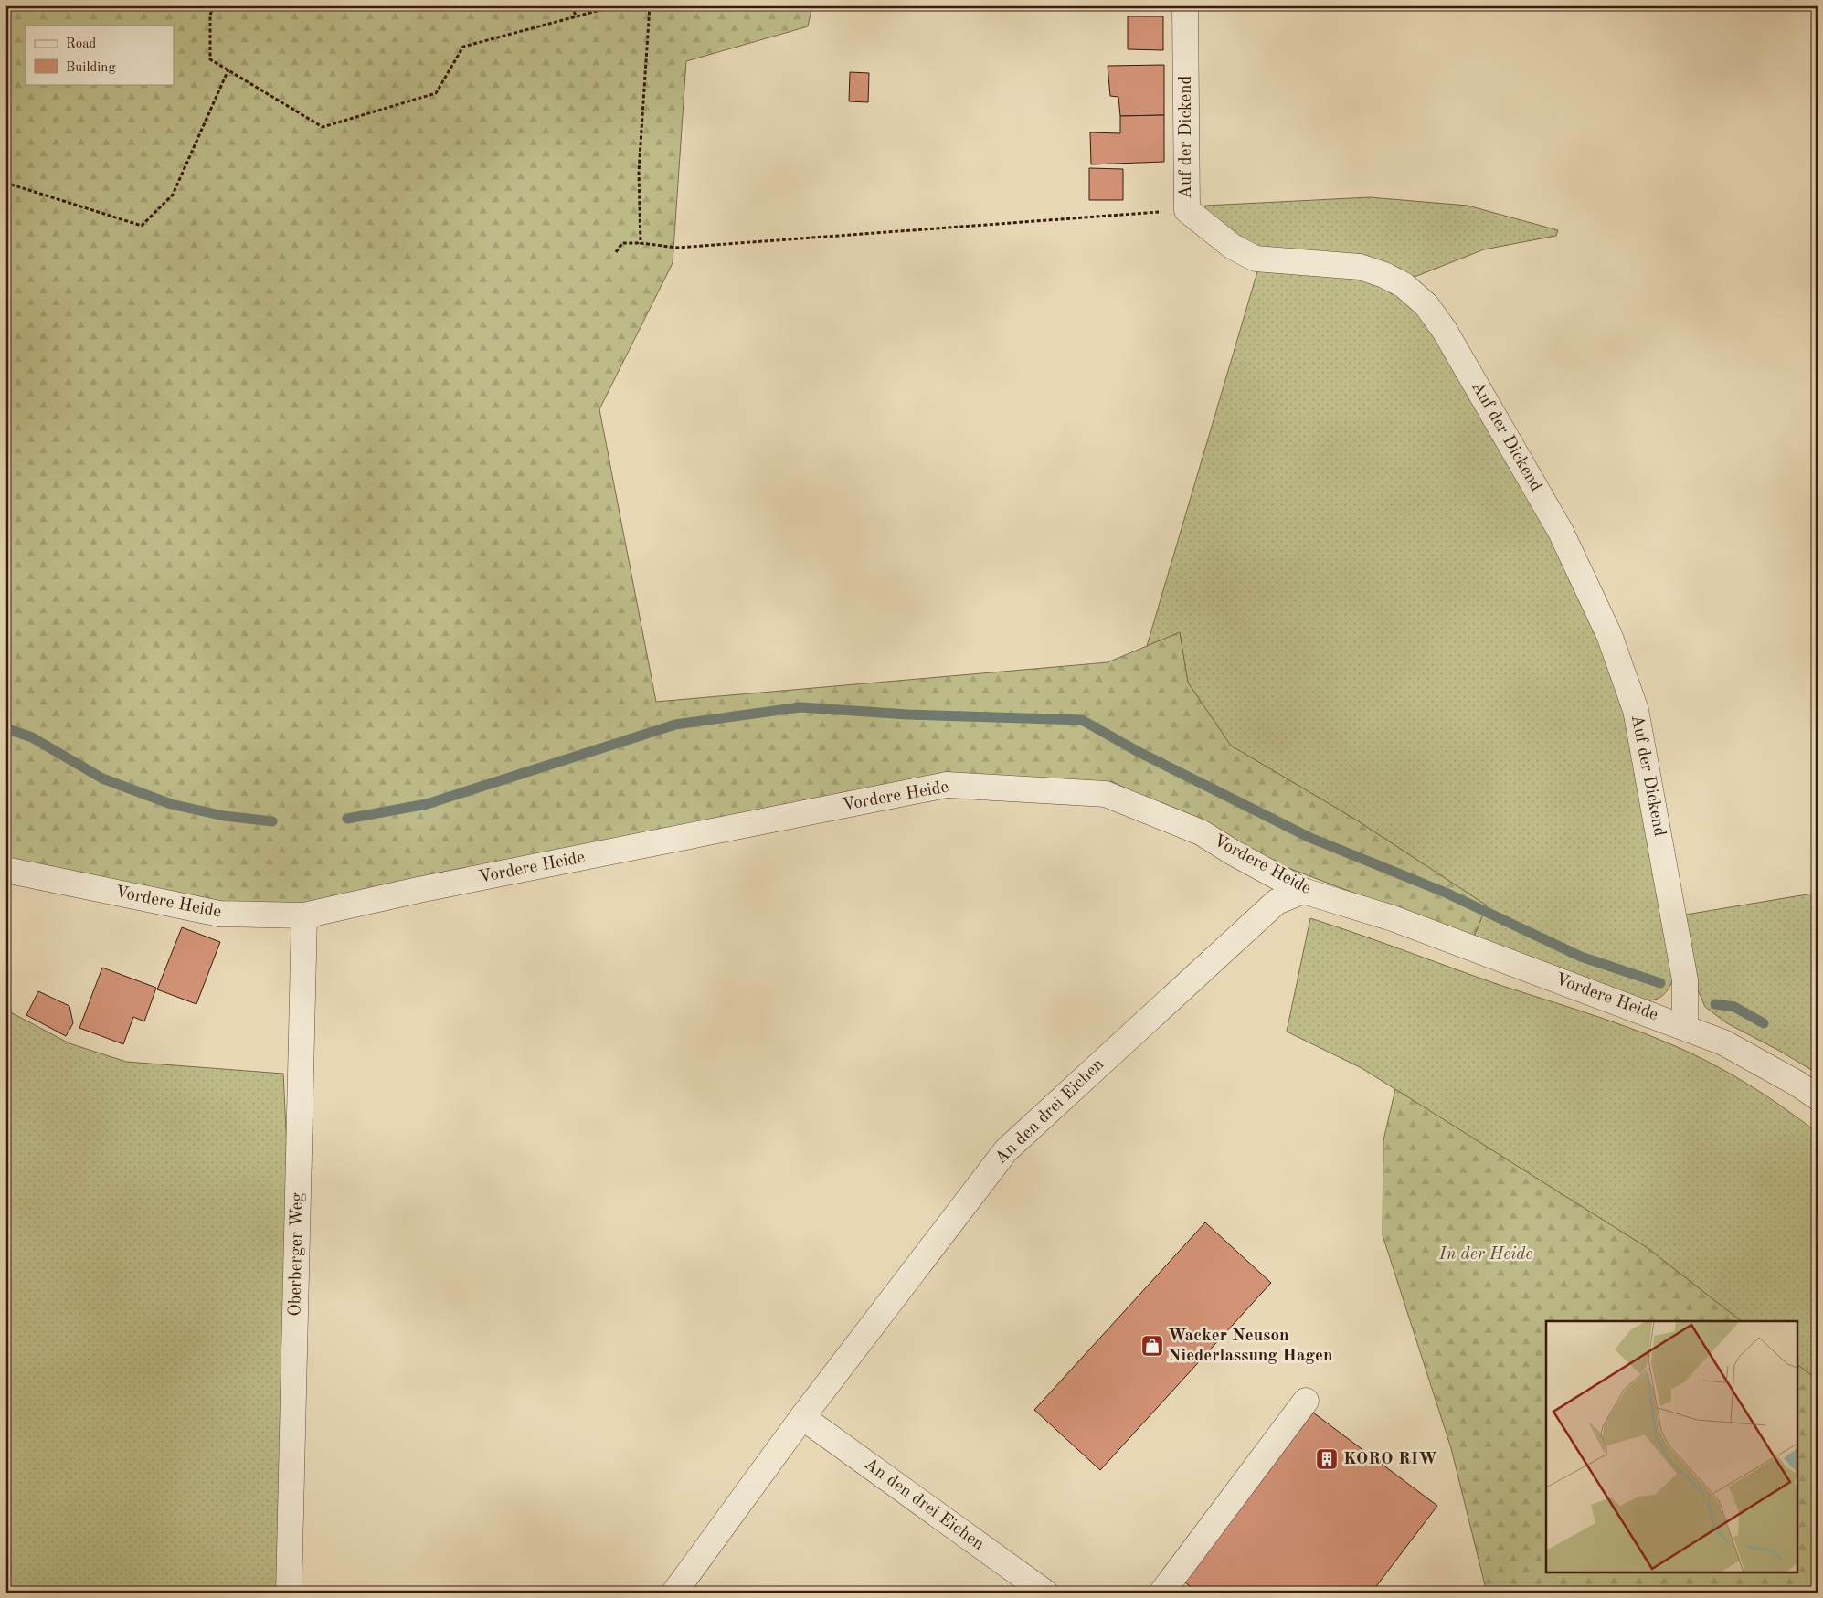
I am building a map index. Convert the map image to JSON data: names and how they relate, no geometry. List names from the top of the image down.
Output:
{
  "streets": {
    "street": [
      "Auf der Dickend",
      "Vordere Heide",
      "An den drei Eichen",
      "Oberberger Weg"
    ]
  },
  "crossings": [
    ["Auf der Dickend", "Vordere Heide"],
    ["Vordere Heide", "An den drei Eichen"],
    ["Vordere Heide", "Oberberger Weg"]
  ],
  "parks": ["In der Heide"],
  "places": {
    "shop": ["Wacker Neuson Niederlassung Hagen"],
    "building": ["KORO RIW"]
  },
  "legend": ["Road", "Building"]
}
